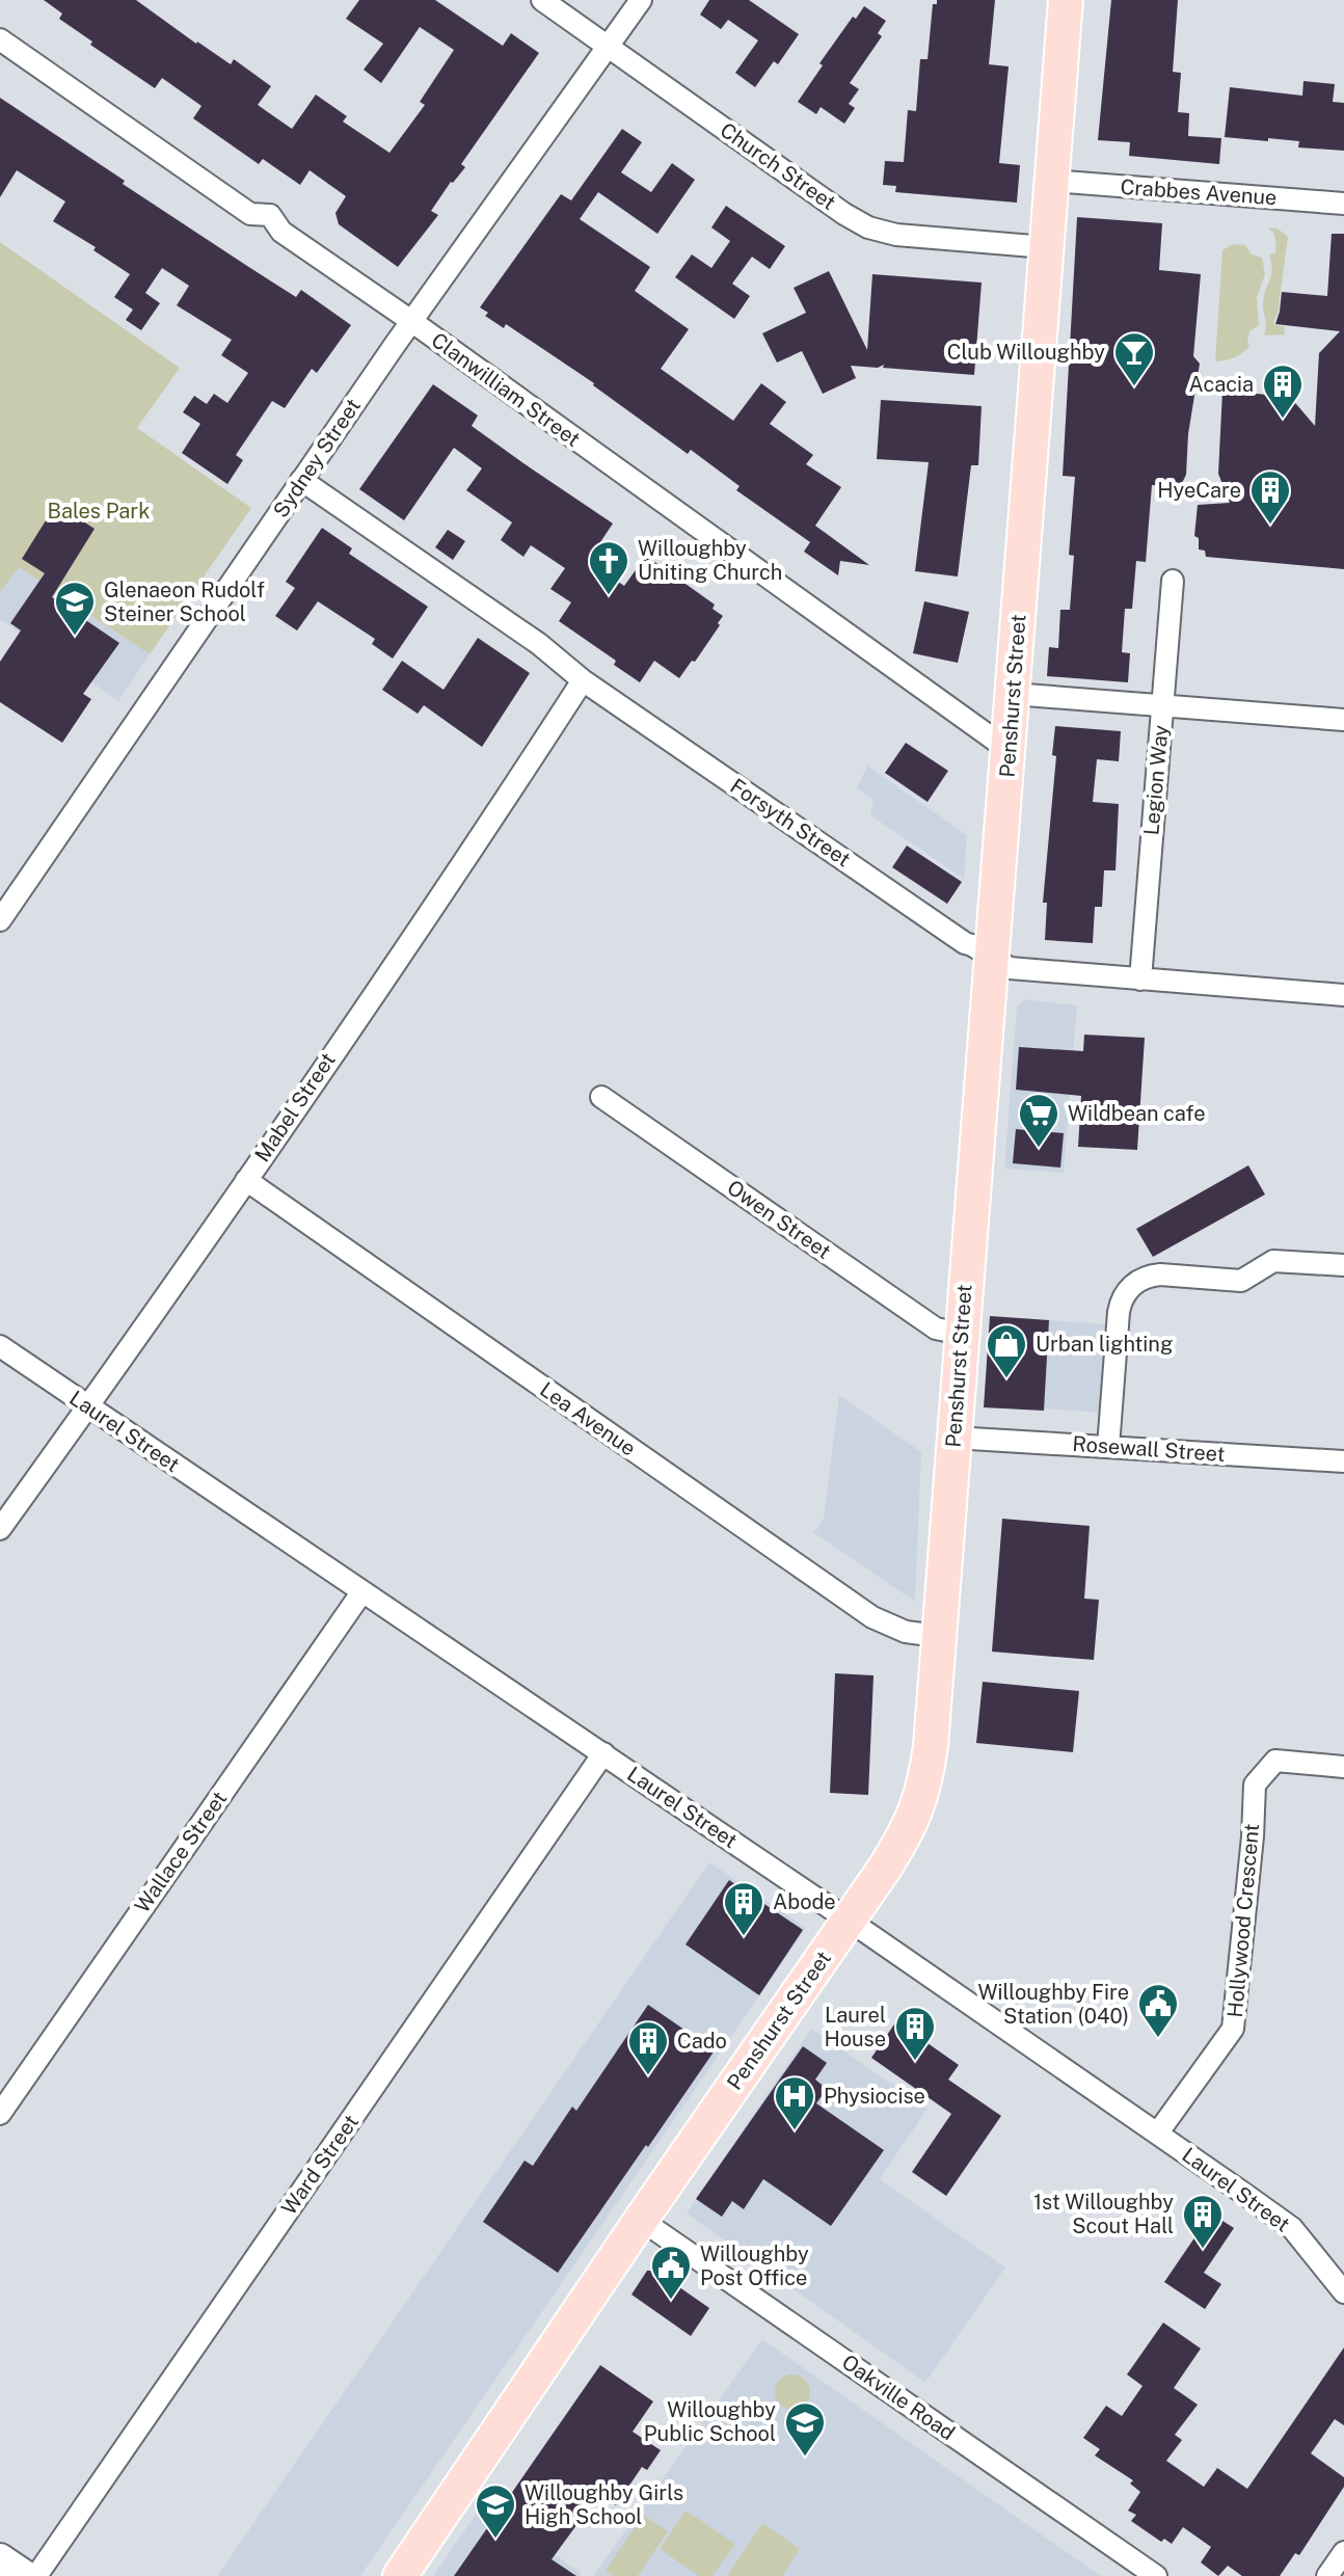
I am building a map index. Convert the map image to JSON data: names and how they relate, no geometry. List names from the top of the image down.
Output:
{
  "streets": {
    "main road": ["Penshurst Street"],
    "street": [
      "Church Street",
      "Crabbes Avenue",
      "Clanwilliam Street",
      "Sydney Street",
      "Legion Way",
      "Forsyth Street",
      "Mabel Street",
      "Owen Street",
      "Lea Avenue",
      "Laurel Street",
      "Rosewall Street",
      "Wallace Street",
      "Hollywood Crescent",
      "Ward Street",
      "Oakville Road"
    ]
  },
  "crossings": [
    ["Church Street", "Sydney Street"],
    ["Church Street", "Penshurst Street"],
    ["Crabbes Avenue", "Penshurst Street"],
    ["Clanwilliam Street", "Sydney Street"],
    ["Clanwilliam Street", "Penshurst Street"],
    ["Sydney Street", "Forsyth Street"],
    ["Penshurst Street", "Forsyth Street"],
    ["Penshurst Street", "Owen Street"],
    ["Penshurst Street", "Lea Avenue"],
    ["Penshurst Street", "Laurel Street"],
    ["Penshurst Street", "Rosewall Street"],
    ["Penshurst Street", "Oakville Road"],
    ["Legion Way", "Forsyth Street"],
    ["Forsyth Street", "Mabel Street"],
    ["Mabel Street", "Lea Avenue"],
    ["Mabel Street", "Laurel Street"],
    ["Laurel Street", "Wallace Street"],
    ["Laurel Street", "Hollywood Crescent"],
    ["Laurel Street", "Ward Street"]
  ],
  "parks": ["Bales Park"],
  "places": {
    "bar": ["Club Willoughby"],
    "building": [
      "Acacia",
      "HyeCare",
      "Abode",
      "Laurel House",
      "Cado",
      "1st Willoughby Scout Hall"
    ],
    "church": ["Willoughby Uniting Church"],
    "school or university": ["Glenaeon Rudolf Steiner School", "Willoughby Public School", "Willoughby Girls High School"],
    "supermarket": ["Wildbean cafe"],
    "shop": ["Urban lighting"],
    "public building": ["Willoughby Fire Station (040)", "Willoughby Post Office"],
    "hospital": ["Physiocise"]
  }
}
